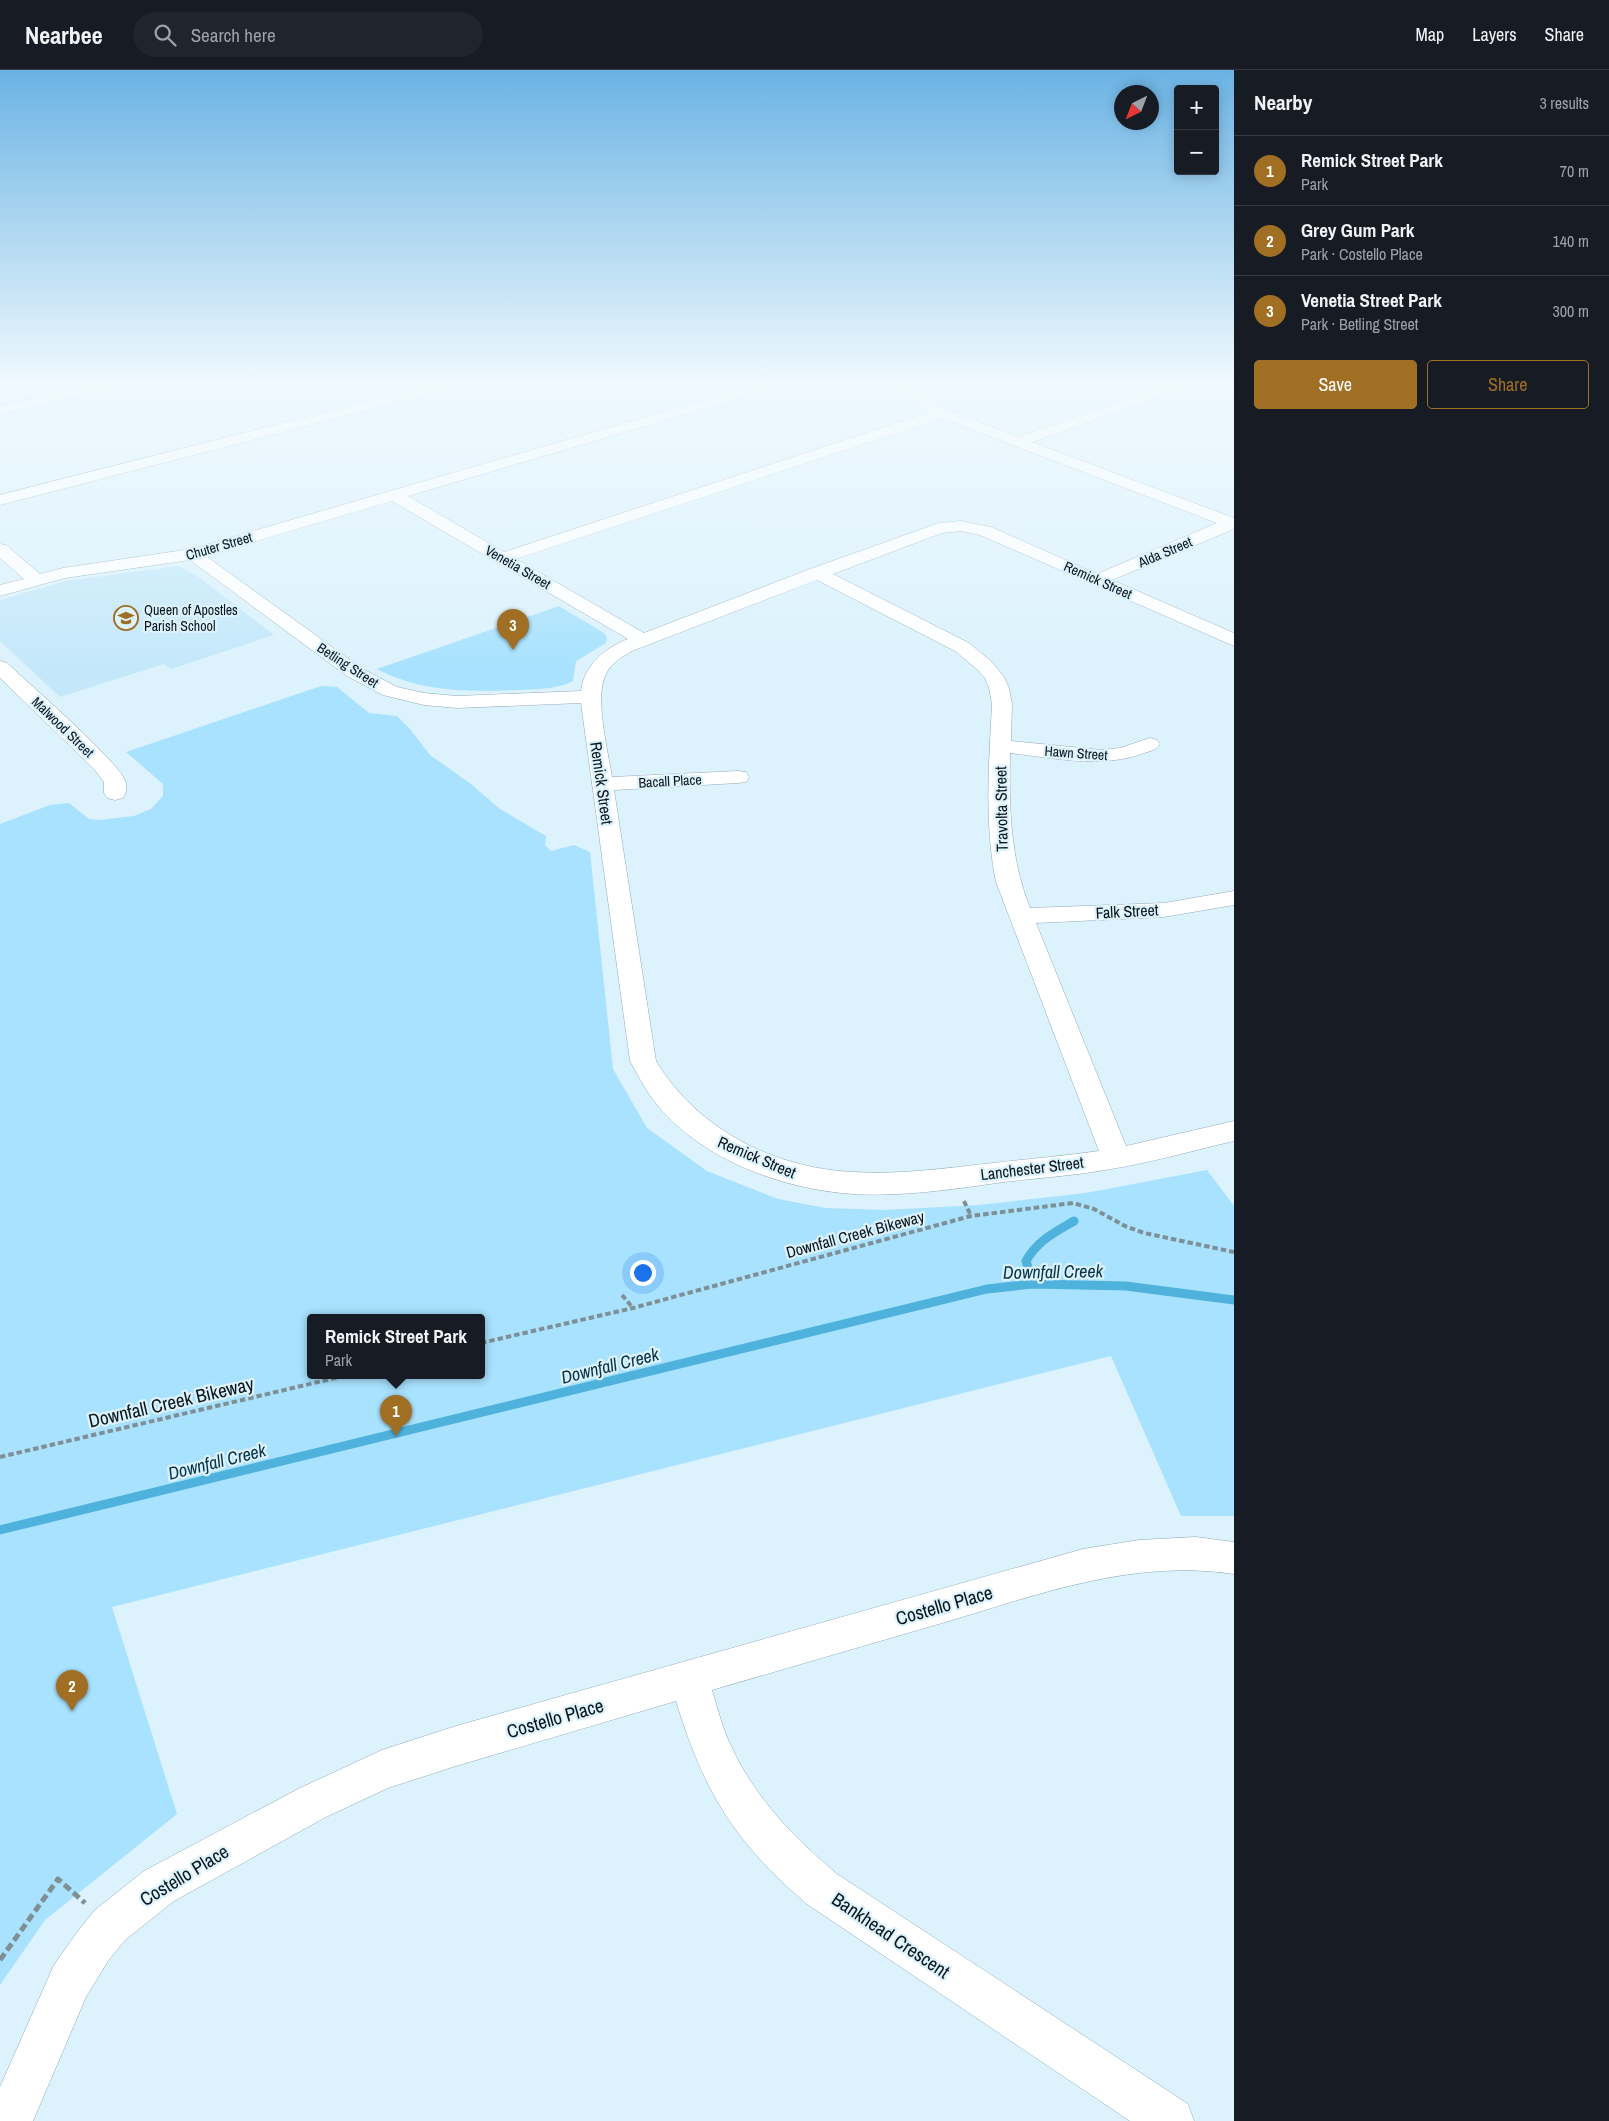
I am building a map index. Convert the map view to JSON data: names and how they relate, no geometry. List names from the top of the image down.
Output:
{
  "streets": {
    "street": [
      "Chuter Street",
      "Alda Street",
      "Venetia Street",
      "Remick Street",
      "Betling Street",
      "Malwood Street",
      "Hawn Street",
      "Bacall Place",
      "Travolta Street",
      "Falk Street",
      "Lanchester Street",
      "Costello Place",
      "Bankhead Crescent"
    ],
    "path": ["Downfall Creek Bikeway"]
  },
  "crossings": [
    ["Chuter Street", "Venetia Street"],
    ["Chuter Street", "Betling Street"],
    ["Alda Street", "Remick Street"],
    ["Venetia Street", "Remick Street"],
    ["Remick Street", "Betling Street"],
    ["Remick Street", "Bacall Place"],
    ["Remick Street", "Travolta Street"],
    ["Remick Street", "Lanchester Street"],
    ["Hawn Street", "Travolta Street"],
    ["Travolta Street", "Falk Street"],
    ["Travolta Street", "Lanchester Street"],
    ["Costello Place", "Bankhead Crescent"]
  ],
  "water": ["Downfall Creek"],
  "places": {
    "school or university": ["Queen of Apostles Parish School"]
  },
  "north": "bottom left",
  "page": {
    "header": "Nearbee",
    "search": "Search here",
    "nav": ["Map", "Layers", "Share"],
    "heading": ["Nearby", "3 results"],
    "map_buttons": ["+", "−"],
    "list": [
      {
        "mark": "1",
        "name": "Remick Street Park",
        "note": "Park",
        "value": "70 m"
      },
      {
        "mark": "2",
        "name": "Grey Gum Park",
        "note": "Park · Costello Place",
        "value": "140 m"
      },
      {
        "mark": "3",
        "name": "Venetia Street Park",
        "note": "Park · Betling Street",
        "value": "300 m"
      }
    ],
    "buttons": ["Save", "Share"],
    "pins": ["3", "1", "2"],
    "popup": ["Remick Street Park", "Park"]
  }
}
